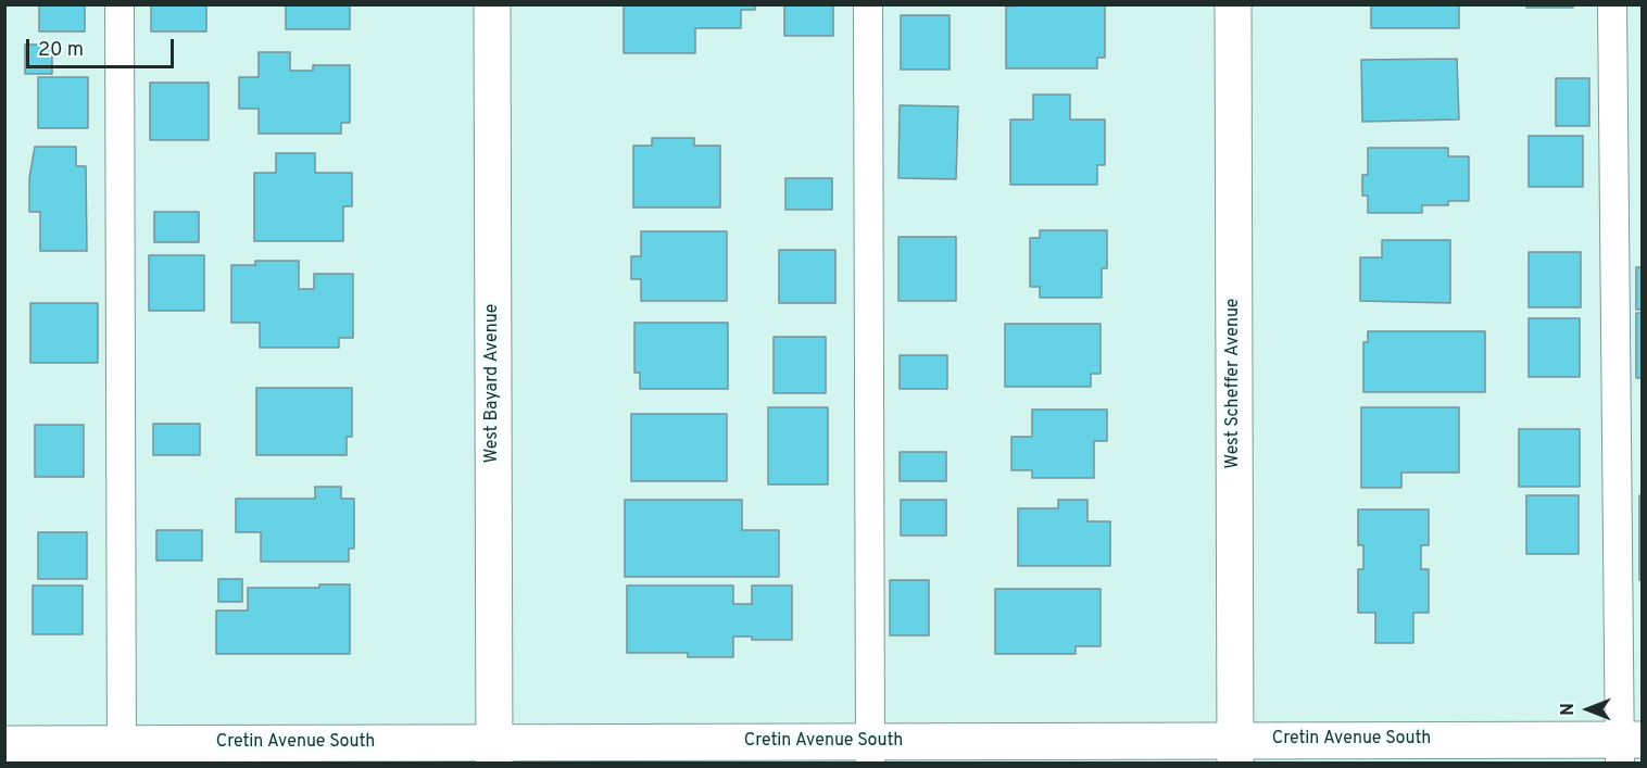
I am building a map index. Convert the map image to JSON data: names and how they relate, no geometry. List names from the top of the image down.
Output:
{
  "streets": {
    "main road": ["West Bayard Avenue", "West Scheffer Avenue", "Cretin Avenue South"]
  },
  "crossings": [
    ["West Bayard Avenue", "Cretin Avenue South"],
    ["West Scheffer Avenue", "Cretin Avenue South"]
  ],
  "scale_bar": "20 m",
  "north": "left"
}
